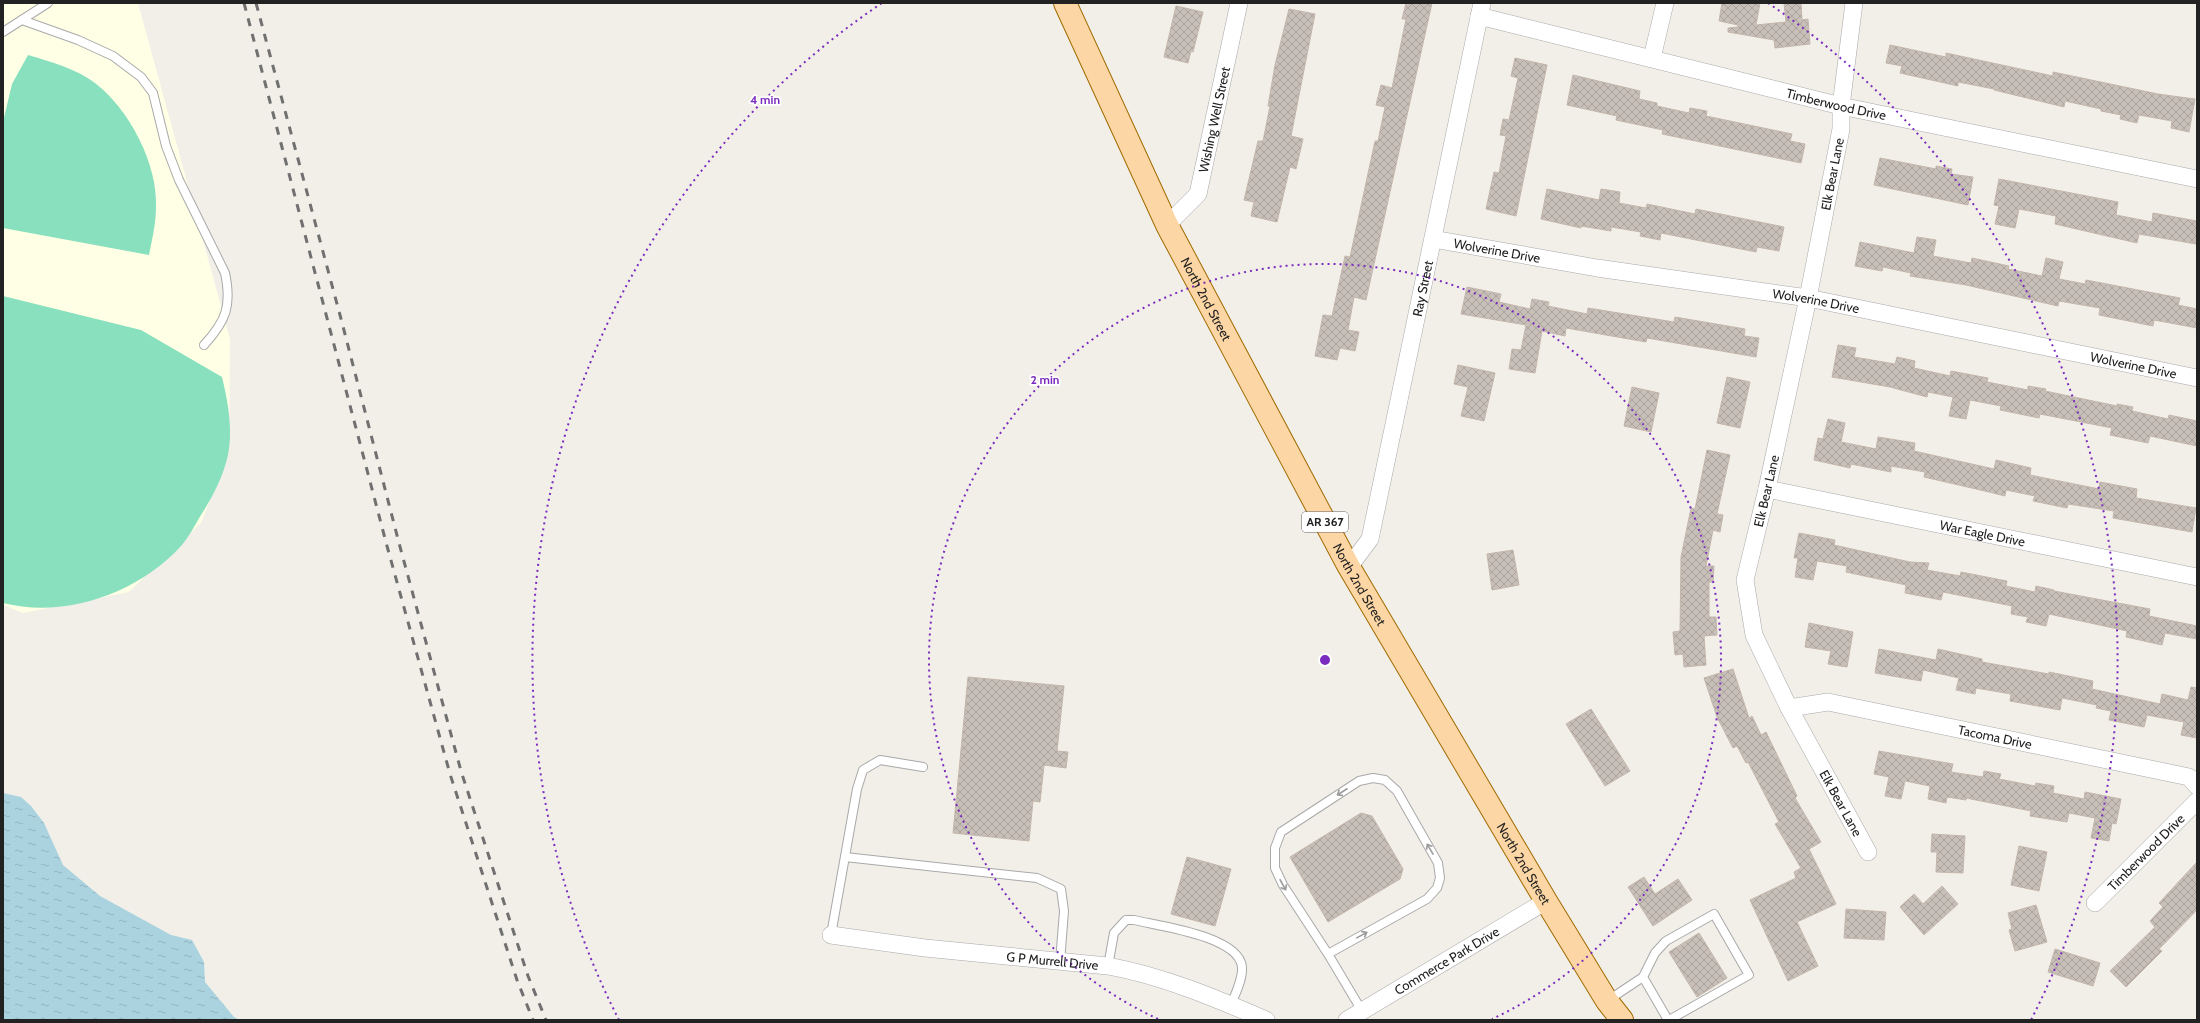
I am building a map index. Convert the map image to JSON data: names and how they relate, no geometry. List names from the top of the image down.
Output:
{
  "streets": {
    "main road": ["North 2nd Street", "AR 367"],
    "street": [
      "Timberwood Drive",
      "Wishing Well Street",
      "Elk Bear Lane",
      "Wolverine Drive",
      "Ray Street",
      "War Eagle Drive",
      "Tacoma Drive",
      "G P Murrell Drive",
      "Commerce Park Drive"
    ]
  },
  "crossings": [
    ["Timberwood Drive", "Elk Bear Lane"],
    ["Timberwood Drive", "Ray Street"],
    ["Wishing Well Street", "North 2nd Street"],
    ["Elk Bear Lane", "Wolverine Drive"],
    ["Elk Bear Lane", "War Eagle Drive"],
    ["Elk Bear Lane", "Tacoma Drive"],
    ["Wolverine Drive", "Ray Street"],
    ["Ray Street", "North 2nd Street"],
    ["North 2nd Street", "Commerce Park Drive"]
  ],
  "rings": ["4 min", "2 min"]
}
